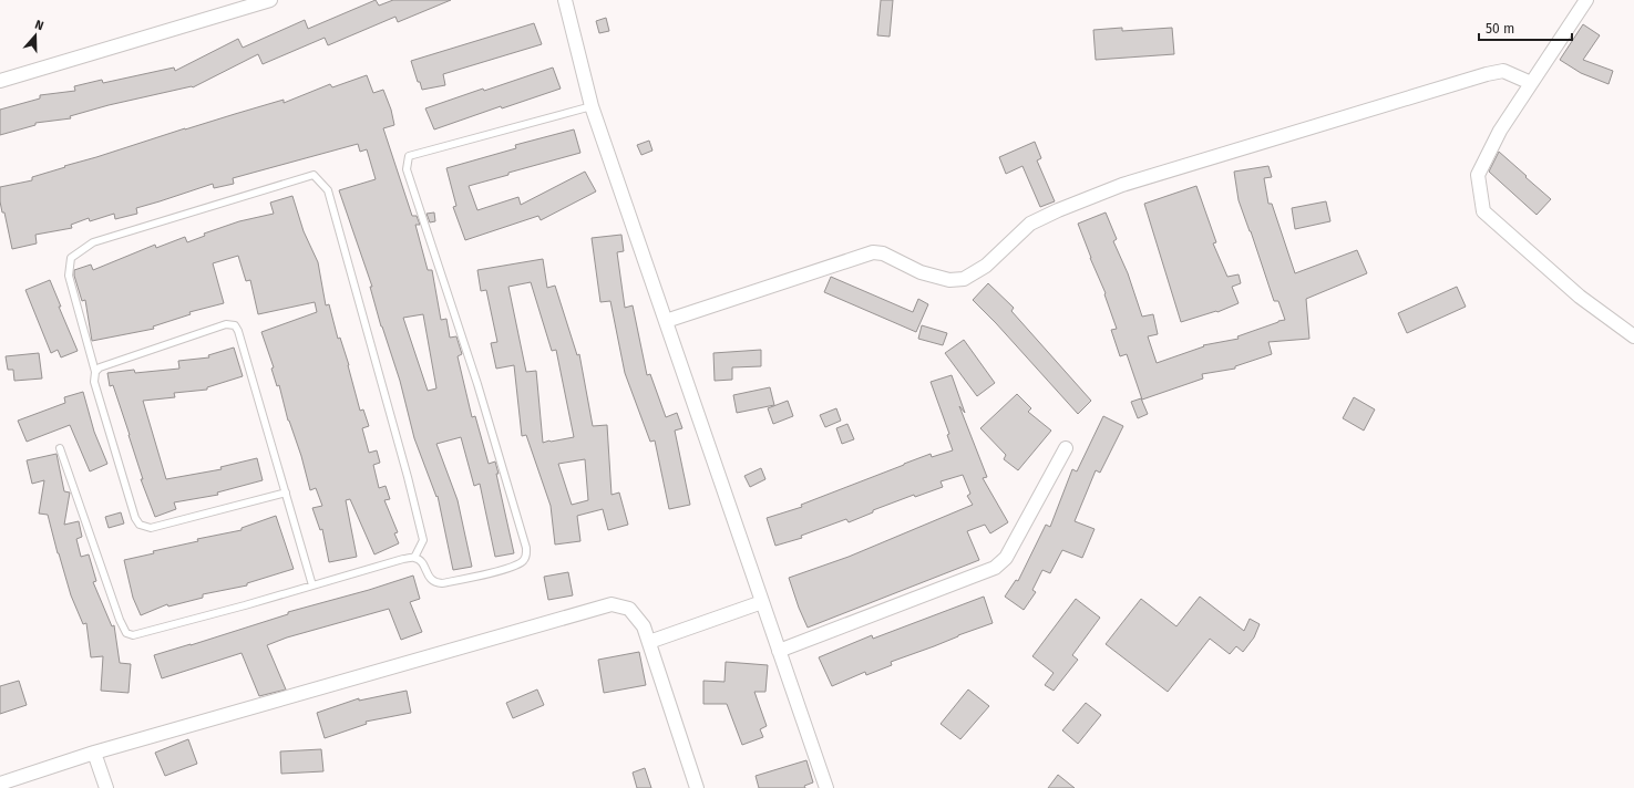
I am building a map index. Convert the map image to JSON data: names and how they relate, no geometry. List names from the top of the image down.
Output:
{
  "scale_bar": "50 m",
  "north": "top"
}
